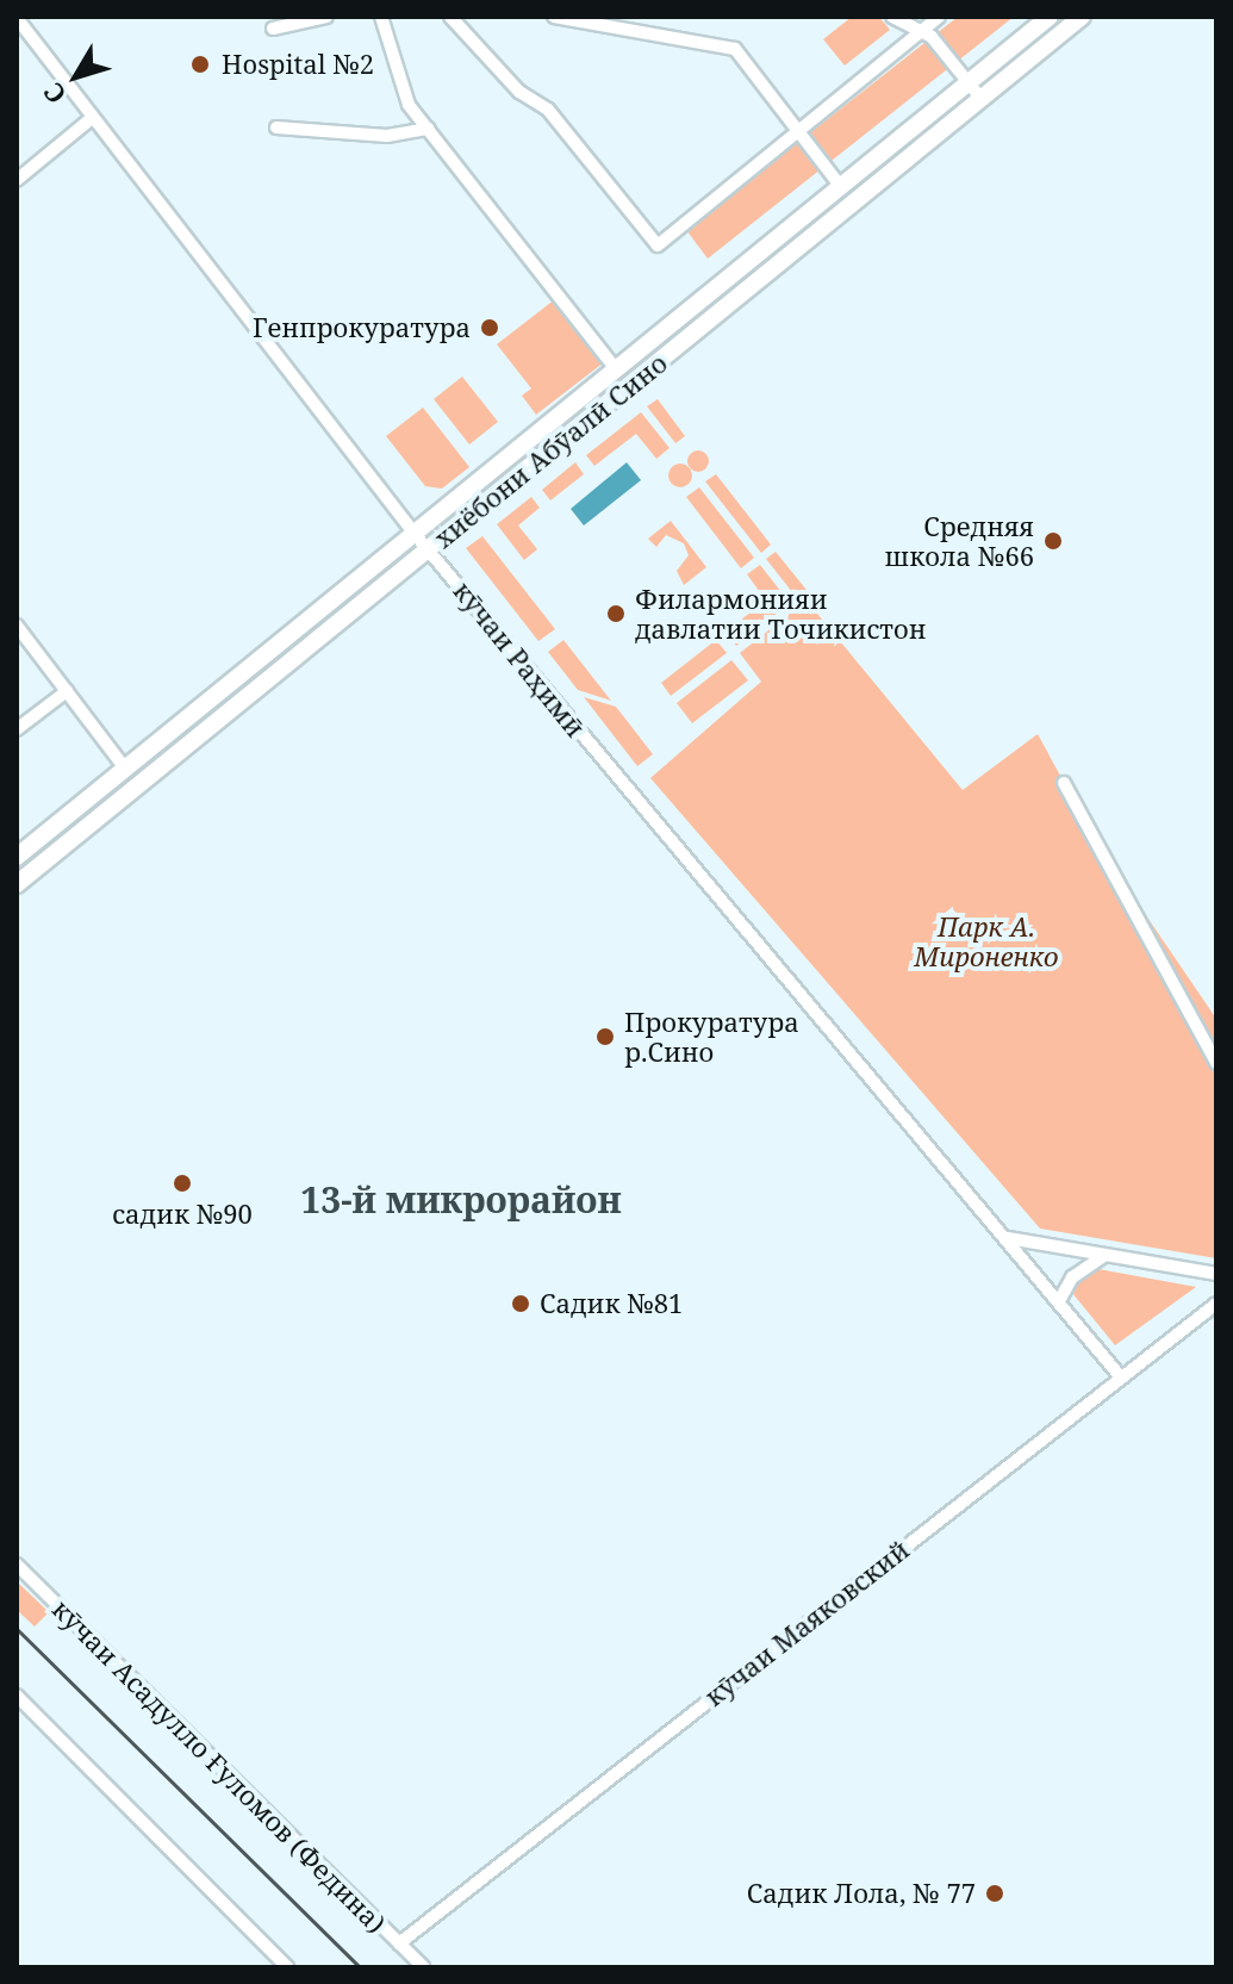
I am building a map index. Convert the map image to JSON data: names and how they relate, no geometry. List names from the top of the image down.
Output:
{
  "streets": {
    "main road": ["хиёбони Абӯалӣ Сино"],
    "street": ["кӯчаи Раҳимӣ", "кӯчаи Маяковский", "кӯчаи Асадулло Ғуломов (Федина)"]
  },
  "crossings": [
    ["хиёбони Абӯалӣ Сино", "кӯчаи Раҳимӣ"],
    ["кӯчаи Раҳимӣ", "кӯчаи Маяковский"],
    ["кӯчаи Маяковский", "кӯчаи Асадулло Ғуломов (Федина)"]
  ],
  "districts": ["13-й микрорайон"],
  "parks": ["Парк А. Мироненко"],
  "places": [
    "Hospital №2",
    "Генпрокуратура",
    "Средняя школа №66",
    "Филармонияи давлатии Точикистон",
    "Прокуратура р.Сино",
    "садик №90",
    "Садик №81",
    "Садик Лола, № 77"
  ],
  "north": "bottom left"
}
